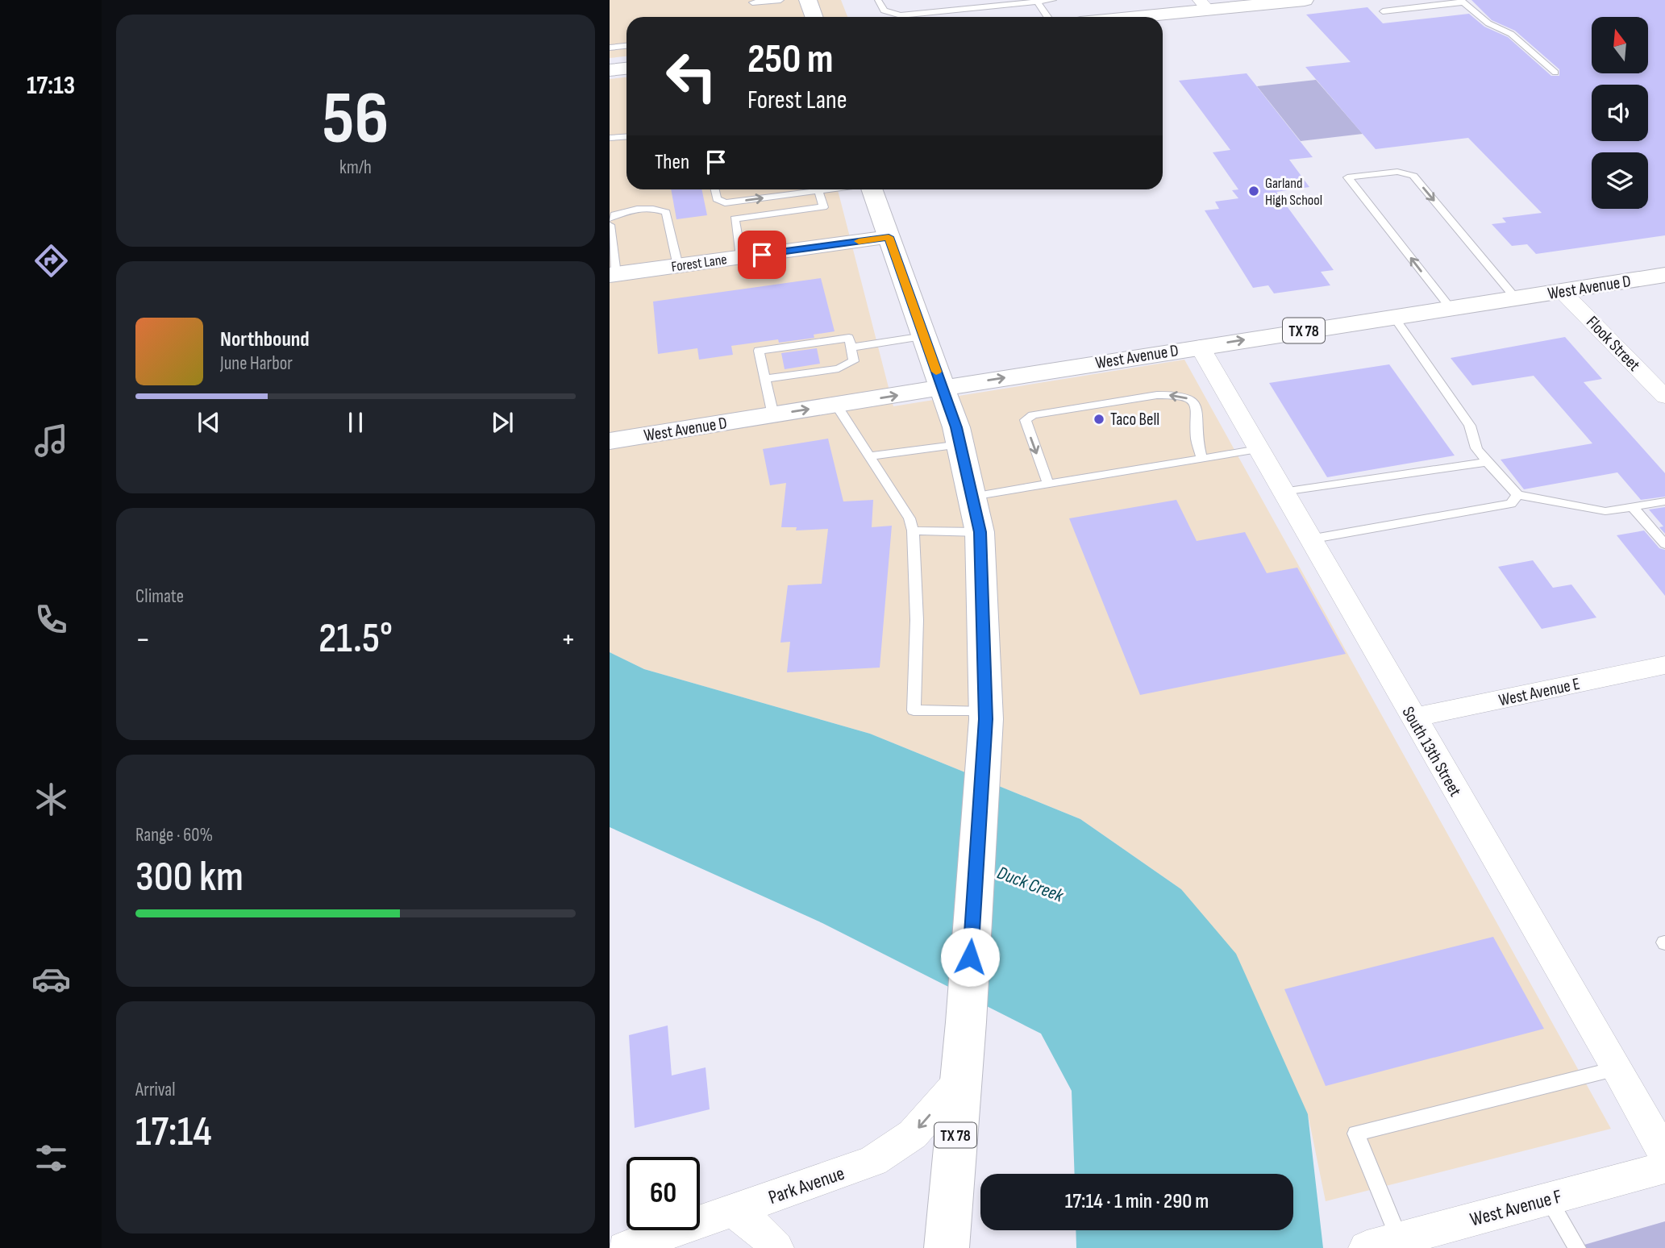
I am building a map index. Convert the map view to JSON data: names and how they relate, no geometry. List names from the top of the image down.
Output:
{
  "streets": {
    "main road": ["Forest Lane", "West Avenue D", "TX 78"],
    "street": [
      "Flook Street",
      "West Avenue E",
      "South 13th Street",
      "Park Avenue",
      "West Avenue F"
    ]
  },
  "crossings": [
    ["Forest Lane", "TX 78"],
    ["West Avenue D", "TX 78"],
    ["West Avenue D", "Flook Street"],
    ["West Avenue D", "South 13th Street"],
    ["TX 78", "Park Avenue"],
    ["West Avenue E", "South 13th Street"]
  ],
  "one_way": ["West Avenue D", "Park Avenue"],
  "water": ["Duck Creek"],
  "places": ["Garland High School", "Taco Bell"],
  "north": "top",
  "page": {
    "tabs": "17:13",
    "tile": [
      ["56", "km/h"],
      "Climate",
      ["Range · 60%", "300 km"],
      ["Arrival", "17:14"]
    ],
    "turn": ["250 m", "Forest Lane"],
    "then": "Then",
    "song": ["Northbound", "June Harbor"],
    "heat": ["−", "21.5°", "+"],
    "limit": "60",
    "trip": "17:14 · 1 min · 290 m"
  }
}
